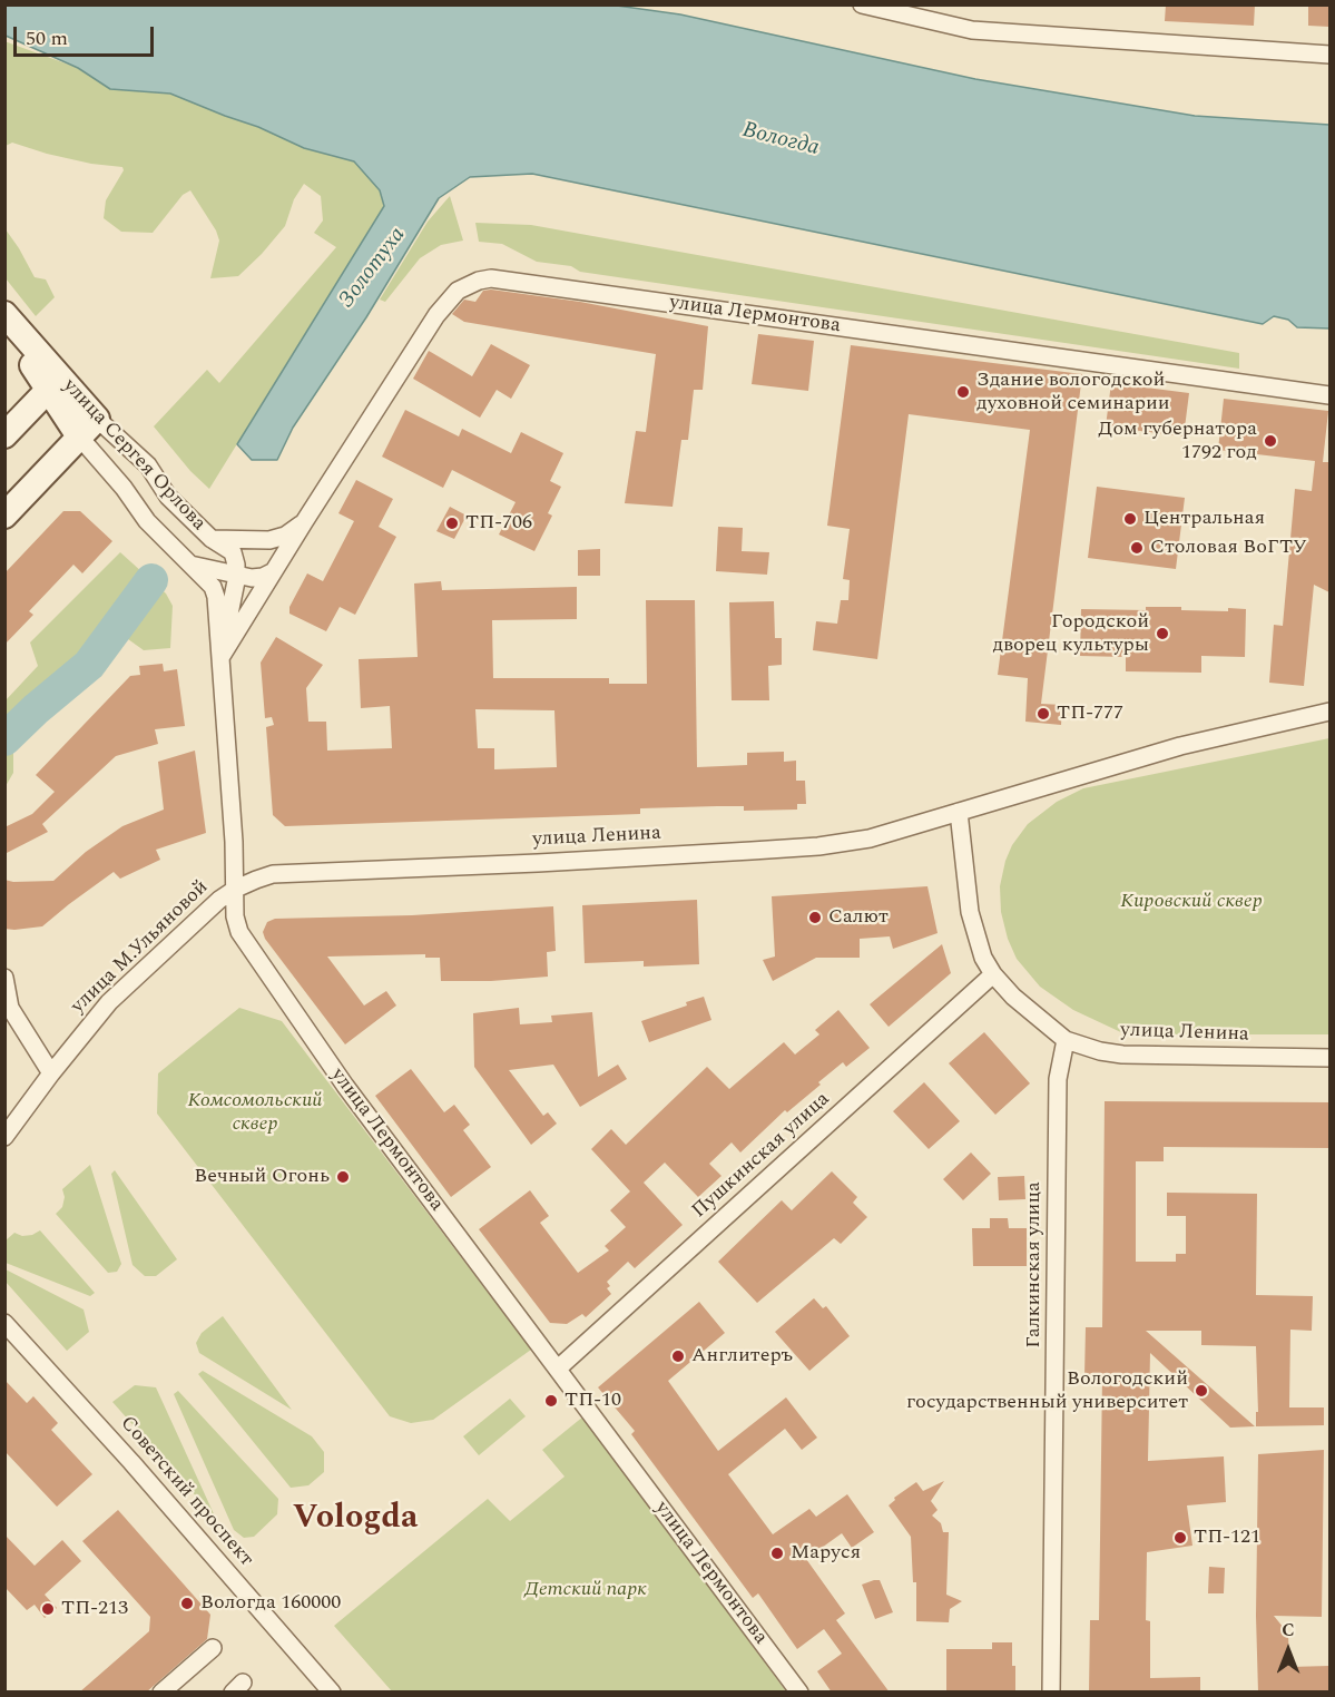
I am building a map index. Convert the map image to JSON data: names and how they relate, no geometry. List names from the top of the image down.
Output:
{
  "streets": {
    "main road": ["улица Сергея Орлова"],
    "street": [
      "улица Лермонтова",
      "улица Ленина",
      "улица М.Ульяновой",
      "Пушкинская улица",
      "Галкинская улица",
      "Советский проспект"
    ]
  },
  "crossings": [
    ["улица Лермонтова", "улица Сергея Орлова"],
    ["улица Лермонтова", "улица Ленина"],
    ["улица Лермонтова", "улица М.Ульяновой"],
    ["улица Лермонтова", "Пушкинская улица"],
    ["улица Ленина", "улица М.Ульяновой"],
    ["улица Ленина", "Пушкинская улица"],
    ["улица Ленина", "Галкинская улица"]
  ],
  "districts": ["Vologda"],
  "water": ["Вологда", "Золотуха"],
  "parks": ["Кировский сквер", "Комсомольский сквер", "Детский парк"],
  "places": [
    "Здание вологодской духовной семинарии",
    "Дом губернатора 1792 год",
    "Центральная",
    "ТП-706",
    "Столовая ВоГТУ",
    "Городской дворец культуры",
    "ТП-777",
    "Салют",
    "Вечный Огонь",
    "Англитеръ",
    "Вологодский государственный университет",
    "ТП-10",
    "ТП-121",
    "Маруся",
    "Вологда 160000",
    "ТП-213"
  ],
  "scale_bar": "50 m",
  "north": "top"
}
